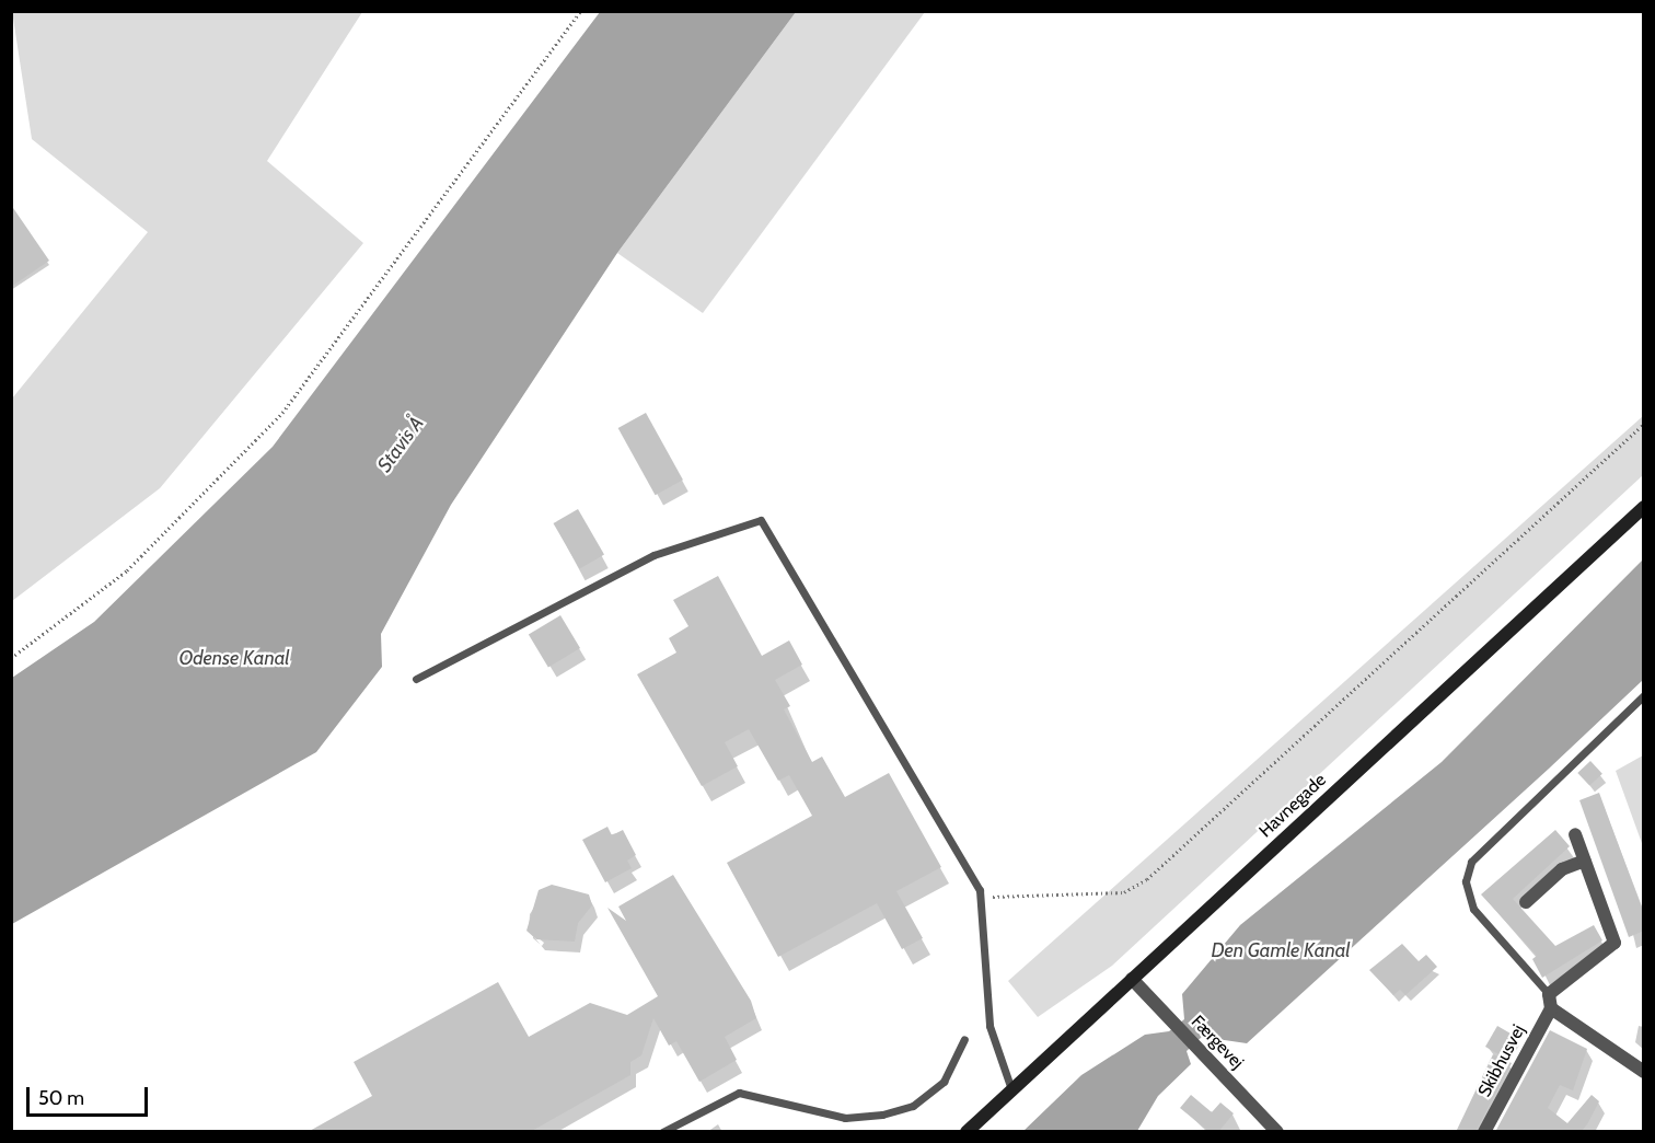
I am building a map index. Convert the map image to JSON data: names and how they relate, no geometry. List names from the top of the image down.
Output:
{
  "streets": {
    "street": ["Havnegade", "Færgevej", "Skibhusvej"]
  },
  "crossings": [
    ["Havnegade", "Færgevej"]
  ],
  "water": ["Stavis Å", "Odense Kanal", "Den Gamle Kanal"],
  "scale_bar": "50 m"
}
